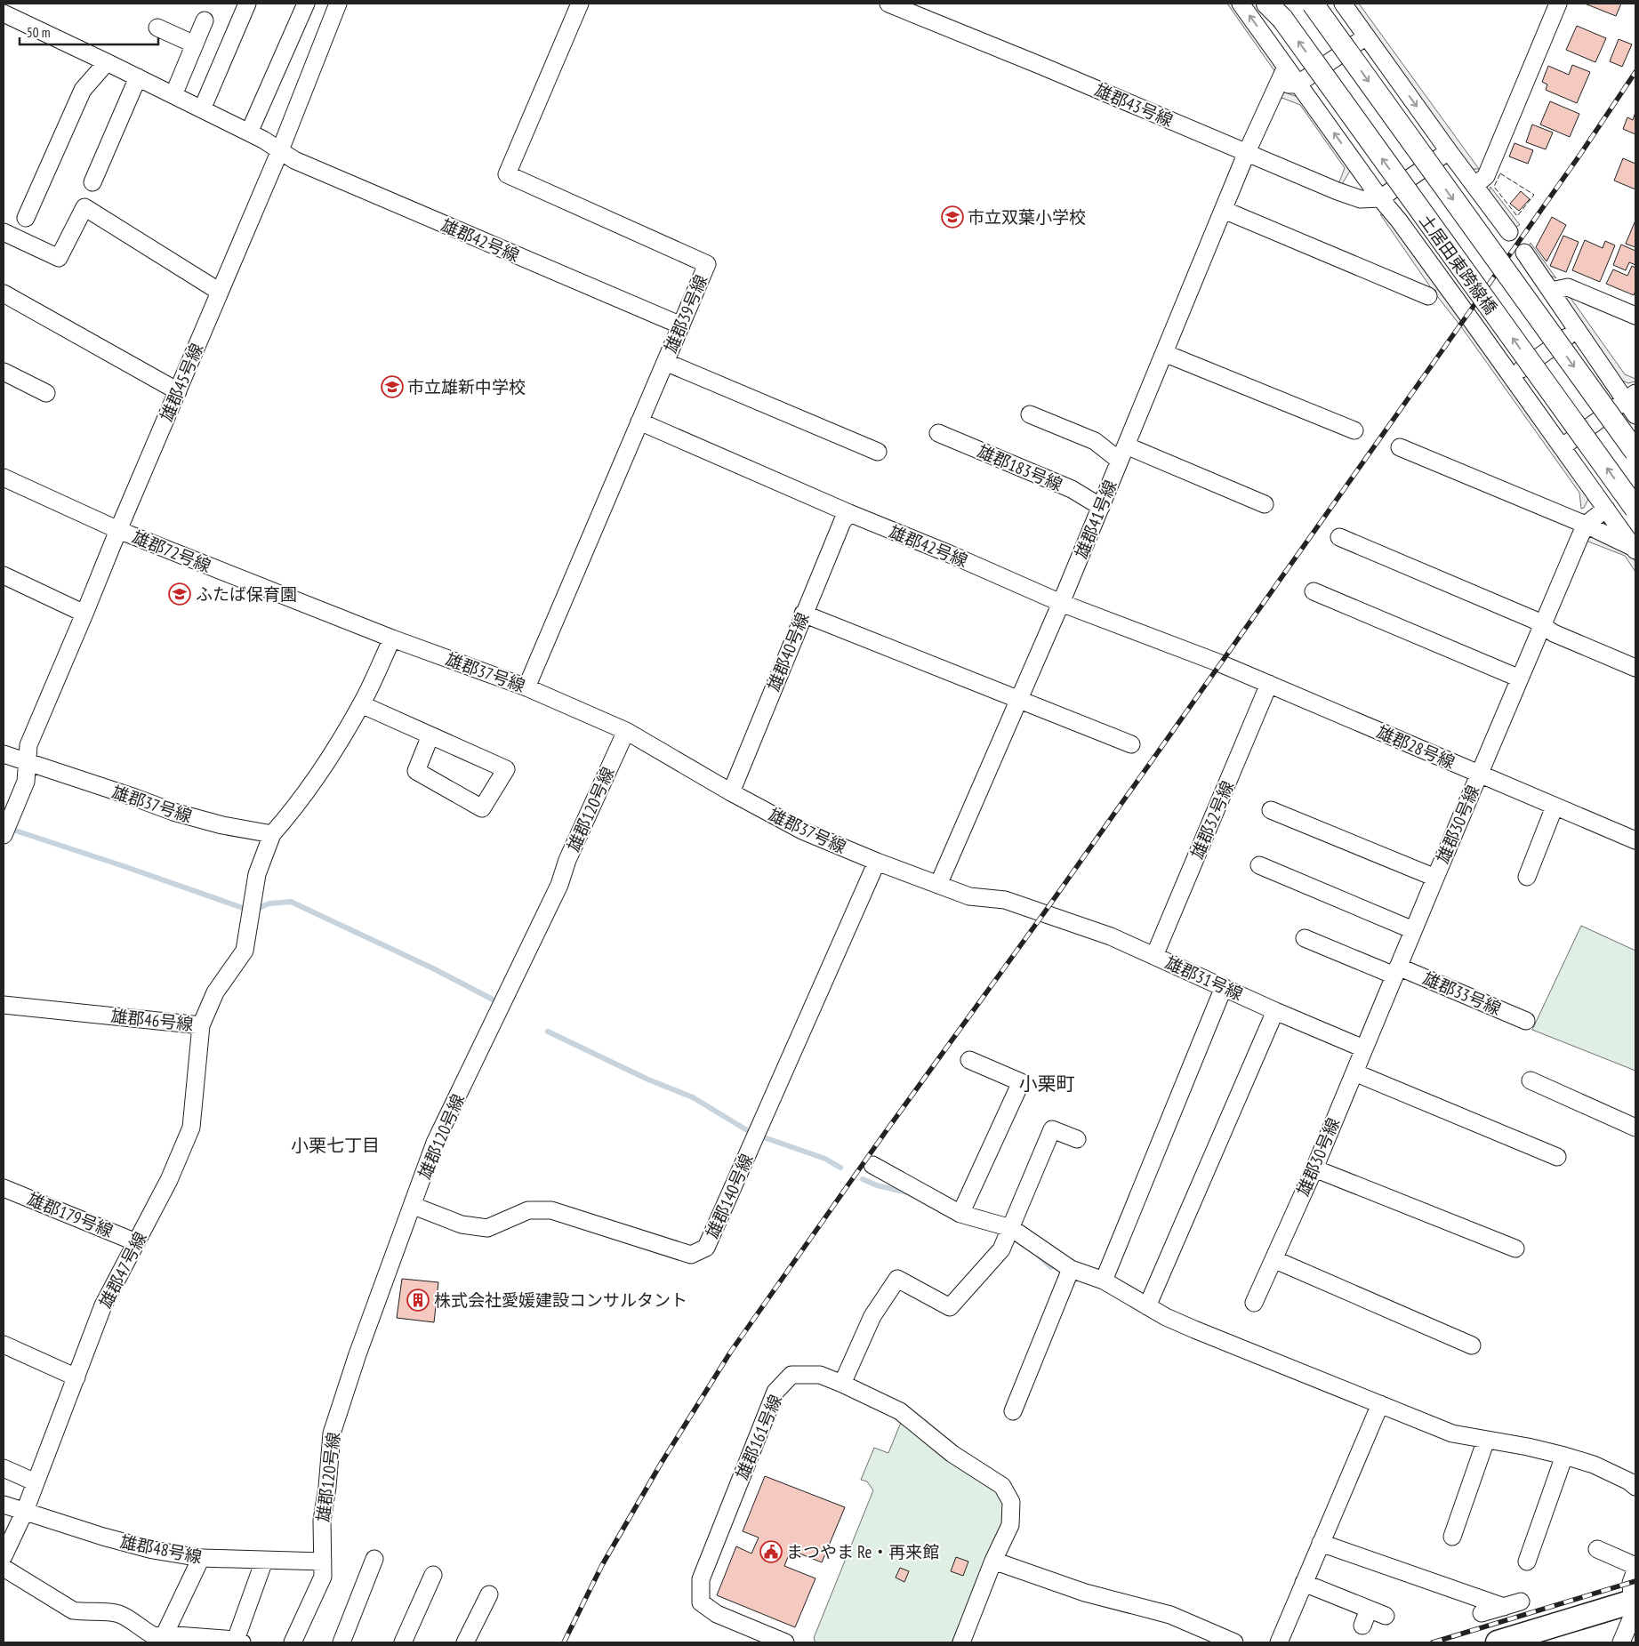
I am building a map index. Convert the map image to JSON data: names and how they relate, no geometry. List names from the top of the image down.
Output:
{
  "streets": {
    "street": [
      "雄郡43号線",
      "雄郡42号線",
      "土居田東跨線橋",
      "雄郡39号線",
      "雄郡45号線",
      "雄郡183号線",
      "雄郡41号線",
      "雄郡72号線",
      "雄郡40号線",
      "雄郡37号線",
      "雄郡28号線",
      "雄郡120号線",
      "雄郡32号線",
      "雄郡30号線",
      "雄郡31号線",
      "雄郡33号線",
      "雄郡46号線",
      "雄郡140号線",
      "雄郡179号線",
      "雄郡47号線",
      "雄郡161号線",
      "雄郡48号線"
    ]
  },
  "crossings": [
    ["雄郡43号線", "雄郡41号線"],
    ["雄郡42号線", "雄郡39号線"],
    ["雄郡42号線", "雄郡45号線"],
    ["雄郡42号線", "雄郡41号線"],
    ["雄郡42号線", "雄郡40号線"],
    ["雄郡42号線", "雄郡28号線"],
    ["雄郡39号線", "雄郡37号線"],
    ["雄郡45号線", "雄郡72号線"],
    ["雄郡45号線", "雄郡37号線"],
    ["雄郡183号線", "雄郡41号線"],
    ["雄郡41号線", "雄郡37号線"],
    ["雄郡72号線", "雄郡37号線"],
    ["雄郡40号線", "雄郡37号線"],
    ["雄郡37号線", "雄郡120号線"],
    ["雄郡37号線", "雄郡31号線"],
    ["雄郡37号線", "雄郡46号線"],
    ["雄郡37号線", "雄郡140号線"],
    ["雄郡28号線", "雄郡32号線"],
    ["雄郡28号線", "雄郡30号線"],
    ["雄郡120号線", "雄郡140号線"],
    ["雄郡120号線", "雄郡48号線"],
    ["雄郡32号線", "雄郡31号線"],
    ["雄郡30号線", "雄郡31号線"],
    ["雄郡30号線", "雄郡33号線"],
    ["雄郡46号線", "雄郡47号線"],
    ["雄郡179号線", "雄郡47号線"],
    ["雄郡47号線", "雄郡48号線"]
  ],
  "districts": ["小栗町", "小栗七丁目"],
  "places": {
    "school or university": ["市立双葉小学校", "市立雄新中学校", "ふたば保育園"],
    "building": ["株式会社愛媛建設コンサルタント"],
    "public building": ["まつやま Re・再来館"]
  },
  "scale_bar": "50 m"
}
